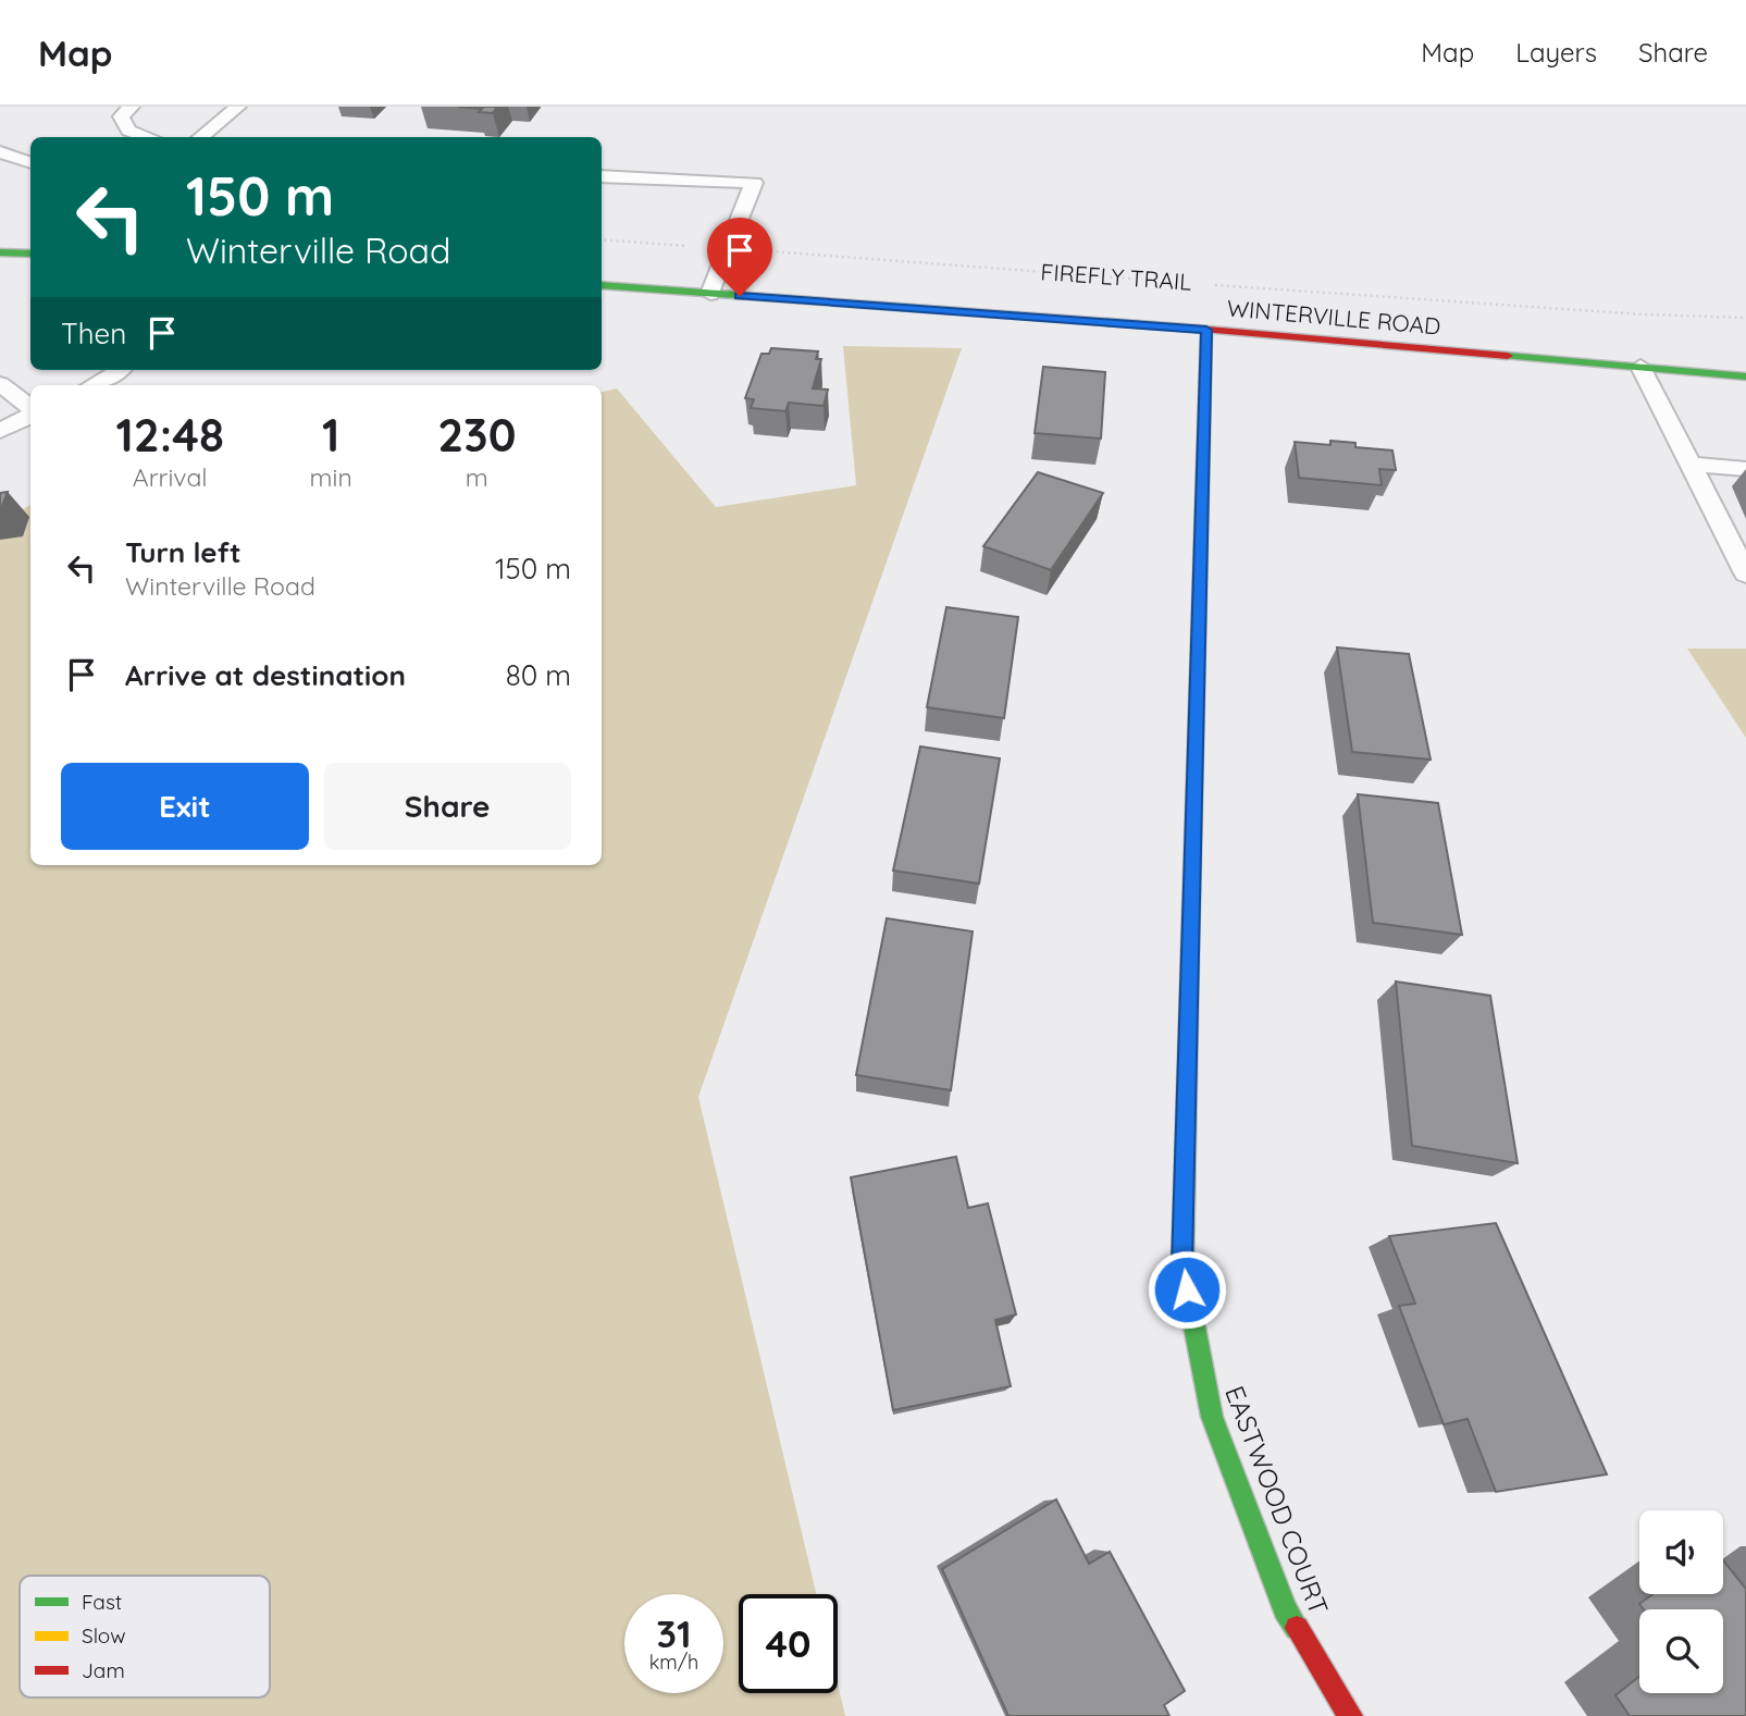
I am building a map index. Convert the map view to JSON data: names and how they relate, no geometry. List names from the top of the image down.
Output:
{
  "streets": {
    "street": ["WINTERVILLE ROAD", "EASTWOOD COURT"],
    "path": ["FIREFLY TRAIL"]
  },
  "crossings": [
    ["WINTERVILLE ROAD", "EASTWOOD COURT"]
  ],
  "legend": ["Fast", "Slow", "Jam"],
  "page": {
    "header": "Map",
    "nav": ["Map", "Layers", "Share"],
    "turn": ["150 m", "Winterville Road"],
    "then": "Then",
    "eta": [
      "12:48",
      "Arrival",
      "1",
      "min",
      "230",
      "m"
    ],
    "list": [
      {
        "name": "Turn left",
        "note": "Winterville Road",
        "value": "150 m"
      },
      {
        "name": "Arrive at destination",
        "value": "80 m"
      }
    ],
    "buttons": ["Exit", "Share"],
    "speed": "31 km/h",
    "limit": "40"
  }
}
